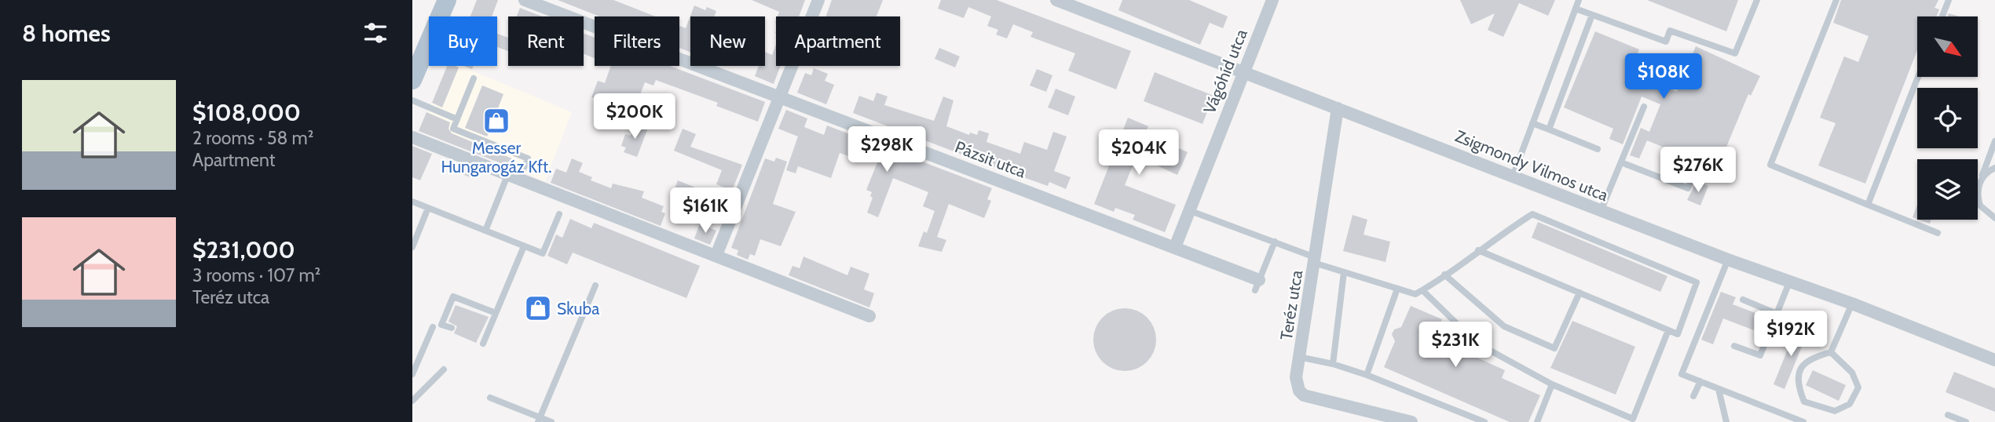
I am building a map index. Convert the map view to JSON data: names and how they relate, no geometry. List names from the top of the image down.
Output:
{
  "streets": {
    "street": [
      "Vágóhíd utca",
      "Pázsit utca",
      "Zsigmondy Vilmos utca",
      "Teréz utca"
    ]
  },
  "crossings": [
    ["Vágóhíd utca", "Pázsit utca"],
    ["Vágóhíd utca", "Zsigmondy Vilmos utca"],
    ["Zsigmondy Vilmos utca", "Teréz utca"]
  ],
  "places": {
    "shop": ["Messer Hungarogáz Kft.", "Skuba"]
  },
  "north": "bottom right",
  "page": {
    "heading": "8 homes",
    "chip": [
      "Buy",
      "Rent",
      "Filters",
      "New",
      "Apartment"
    ],
    "price": [
      "$108K",
      "$200K",
      "$298K",
      "$204K",
      "$276K",
      "$161K",
      "$192K",
      "$231K"
    ],
    "list": [
      {
        "name": "$108,000",
        "note": "2 rooms · 58 m² · Apartment"
      },
      {
        "name": "$231,000",
        "note": "3 rooms · 107 m² · Teréz utca"
      }
    ]
  }
}
